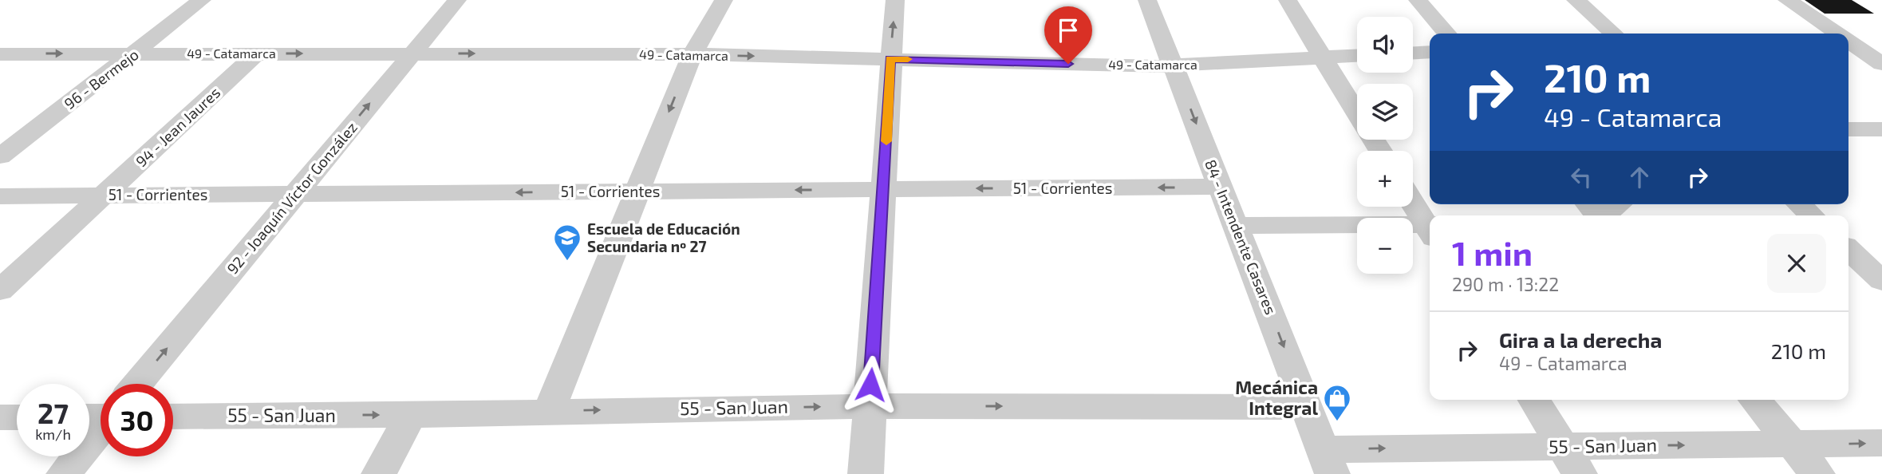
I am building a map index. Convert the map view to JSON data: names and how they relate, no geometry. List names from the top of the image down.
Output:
{
  "streets": {
    "street": [
      "49 - Catamarca",
      "96 - Bermejo",
      "94 - Jean Jaures",
      "51 - Corrientes",
      "92 - Joaquín Víctor González",
      "84 - Intendente Casares",
      "55 - San Juan"
    ]
  },
  "crossings": [
    ["49 - Catamarca", "96 - Bermejo"],
    ["49 - Catamarca", "94 - Jean Jaures"],
    ["49 - Catamarca", "92 - Joaquín Víctor González"],
    ["49 - Catamarca", "84 - Intendente Casares"],
    ["94 - Jean Jaures", "51 - Corrientes"],
    ["51 - Corrientes", "92 - Joaquín Víctor González"],
    ["51 - Corrientes", "84 - Intendente Casares"],
    ["84 - Intendente Casares", "55 - San Juan"]
  ],
  "one_way": [
    "49 - Catamarca",
    "51 - Corrientes",
    "92 - Joaquín Víctor González",
    "55 - San Juan"
  ],
  "places": {
    "school or university": ["Escuela de Educación Secundaria nº 27"],
    "shop": ["Mecánica Integral"]
  },
  "page": {
    "map_buttons": ["+", "−"],
    "turn": ["210 m", "49 - Catamarca"],
    "heading": ["1 min", "290 m · 13:22"],
    "list": [
      {
        "name": "Gira a la derecha",
        "note": "49 - Catamarca",
        "value": "210 m"
      }
    ],
    "speed": "27 km/h",
    "limit": "30"
  }
}
